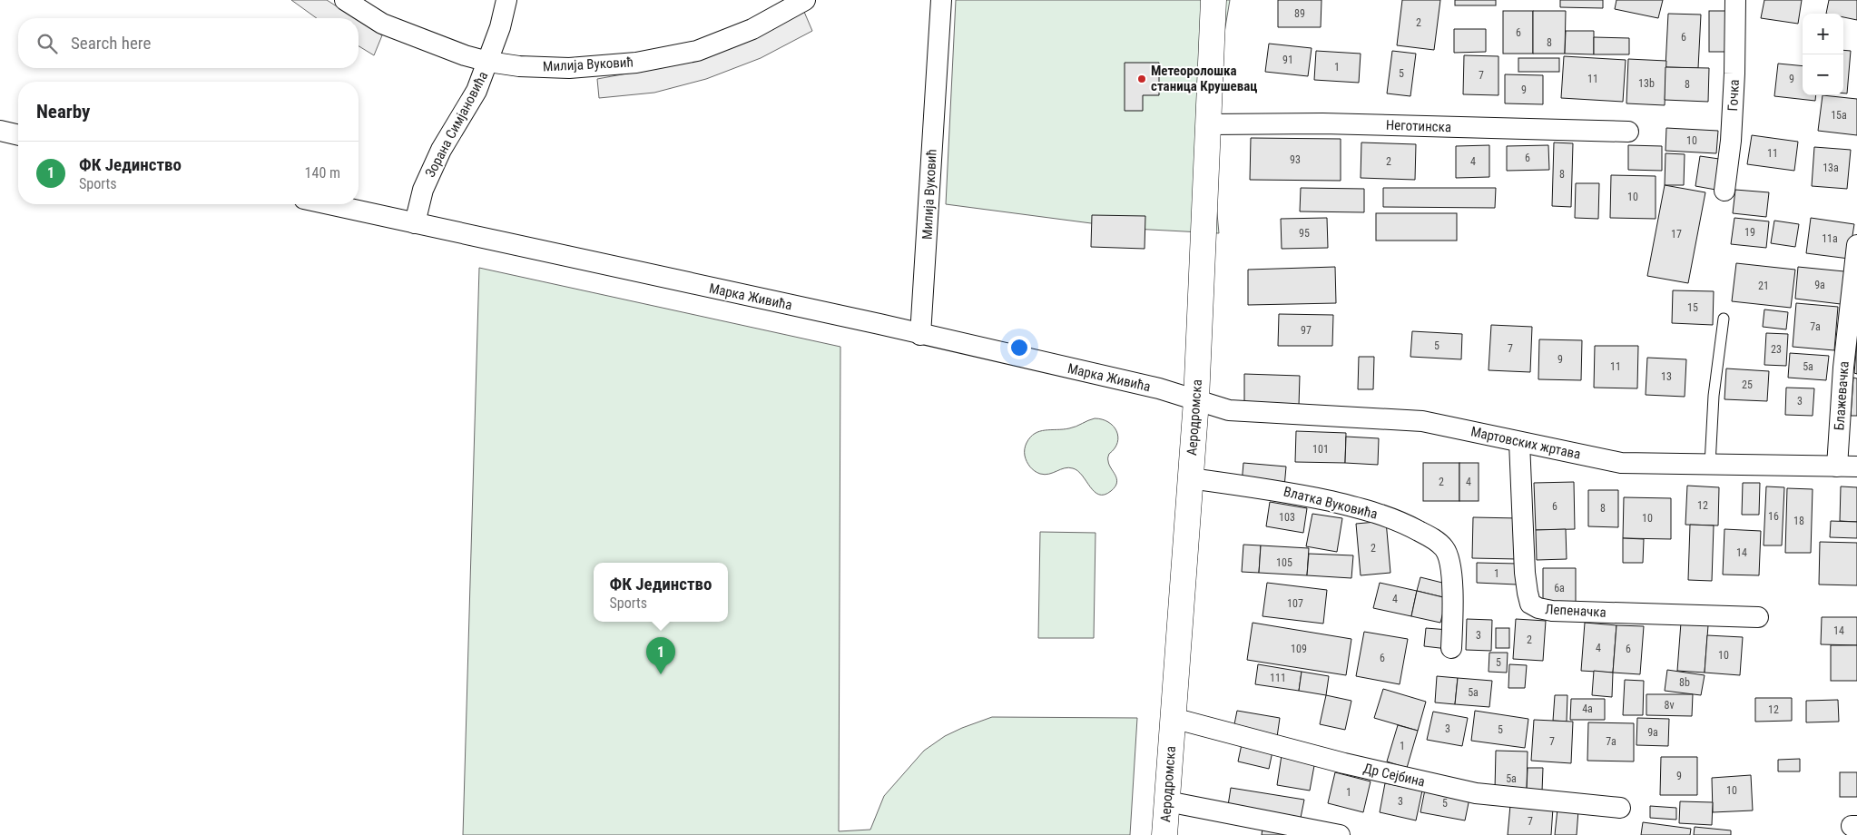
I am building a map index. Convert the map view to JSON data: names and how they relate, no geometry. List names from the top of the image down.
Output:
{
  "streets": {
    "street": [
      "Милија Вуковић",
      "Гочка",
      "Зорана Симјановића",
      "Неготинска",
      "Марка Живића",
      "Блажевачка",
      "Аеродромска",
      "Мартовских жртава",
      "Влатка Вуковића",
      "Лепеначка",
      "Др Сејбина"
    ]
  },
  "crossings": [
    ["Милија Вуковић", "Зорана Симјановића"],
    ["Милија Вуковић", "Марка Живића"],
    ["Зорана Симјановића", "Марка Живића"],
    ["Неготинска", "Аеродромска"],
    ["Марка Живића", "Аеродромска"],
    ["Марка Живића", "Мартовских жртава"],
    ["Блажевачка", "Мартовских жртава"],
    ["Аеродромска", "Мартовских жртава"],
    ["Аеродромска", "Влатка Вуковића"],
    ["Аеродромска", "Др Сејбина"],
    ["Мартовских жртава", "Лепеначка"]
  ],
  "places": ["Метеоролошка станица Крушевац"],
  "house_numbers": [
    "89",
    "2",
    "6",
    "6",
    "8",
    "91",
    "1",
    "5",
    "7",
    "11",
    "9",
    "13b",
    "8",
    "9",
    "15a",
    "10",
    "11",
    "6",
    "93",
    "2",
    "4",
    "13a",
    "8",
    "10",
    "19",
    "95",
    "17",
    "11a",
    "9a",
    "21",
    "15",
    "7a",
    "97",
    "5",
    "7",
    "23",
    "9",
    "11",
    "5a",
    "13",
    "25",
    "3",
    "101",
    "2",
    "4",
    "12",
    "6",
    "8",
    "16",
    "103",
    "10",
    "18",
    "2",
    "14",
    "105",
    "1",
    "6a",
    "4",
    "107",
    "14",
    "3",
    "2",
    "4",
    "109",
    "6",
    "10",
    "6",
    "5",
    "111",
    "8b",
    "5a",
    "8v",
    "4a",
    "12",
    "3",
    "5",
    "9a",
    "7",
    "7a",
    "1",
    "9",
    "5a",
    "10",
    "1",
    "3",
    "5",
    "7"
  ],
  "page": {
    "map_buttons": ["+", "−"],
    "search": "Search here",
    "heading": "Nearby",
    "list": [
      {
        "mark": "1",
        "name": "ФК Јединство",
        "note": "Sports",
        "value": "140 m"
      }
    ],
    "popup": ["ФК Јединство", "Sports"],
    "pins": "1"
  }
}
